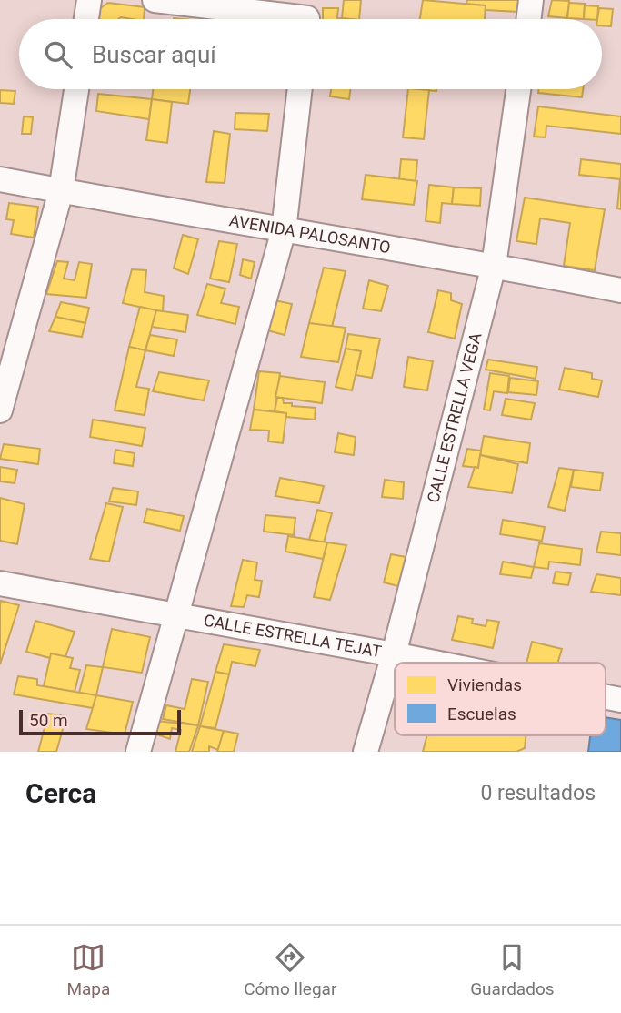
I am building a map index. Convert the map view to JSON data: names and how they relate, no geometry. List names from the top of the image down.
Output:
{
  "streets": {
    "street": ["AVENIDA PALOSANTO", "CALLE ESTRELLA VEGA", "CALLE ESTRELLA TEJAT"]
  },
  "crossings": [
    ["AVENIDA PALOSANTO", "CALLE ESTRELLA VEGA"],
    ["CALLE ESTRELLA VEGA", "CALLE ESTRELLA TEJAT"]
  ],
  "legend": ["Viviendas", "Escuelas"],
  "scale_bar": "50 m",
  "page": {
    "search": "Buscar aquí",
    "scale": "50 m",
    "heading": ["Cerca", "0 resultados"],
    "nav": ["Mapa", "Cómo llegar", "Guardados"]
  }
}
